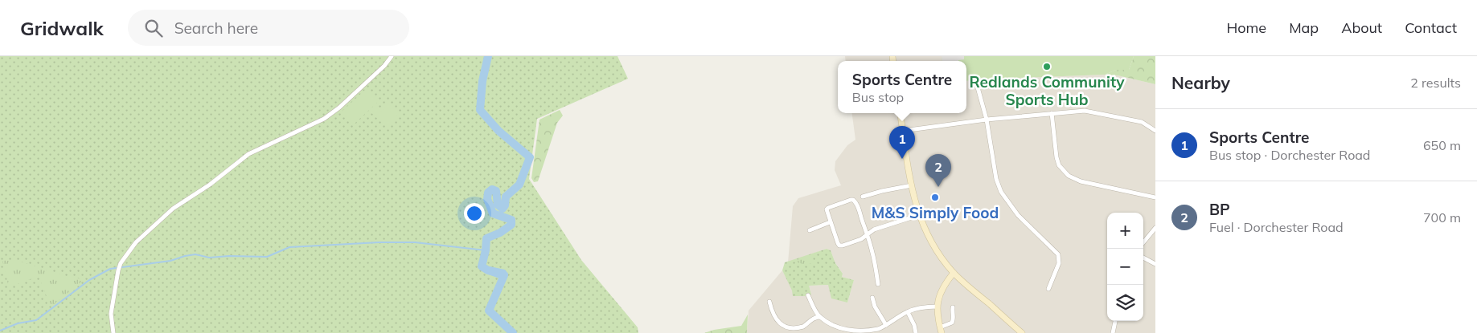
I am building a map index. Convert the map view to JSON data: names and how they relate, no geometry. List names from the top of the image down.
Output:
{
  "places": ["Redlands Community Sports Hub", "M&S Simply Food"],
  "page": {
    "header": "Gridwalk",
    "search": "Search here",
    "nav": [
      "Home",
      "Map",
      "About",
      "Contact"
    ],
    "heading": ["Nearby", "2 results"],
    "popup": ["Sports Centre", "Bus stop"],
    "list": [
      {
        "mark": "1",
        "name": "Sports Centre",
        "note": "Bus stop · Dorchester Road",
        "value": "650 m"
      },
      {
        "mark": "2",
        "name": "BP",
        "note": "Fuel · Dorchester Road",
        "value": "700 m"
      }
    ],
    "pins": ["1", "2"],
    "map_buttons": ["+", "−"]
  }
}
